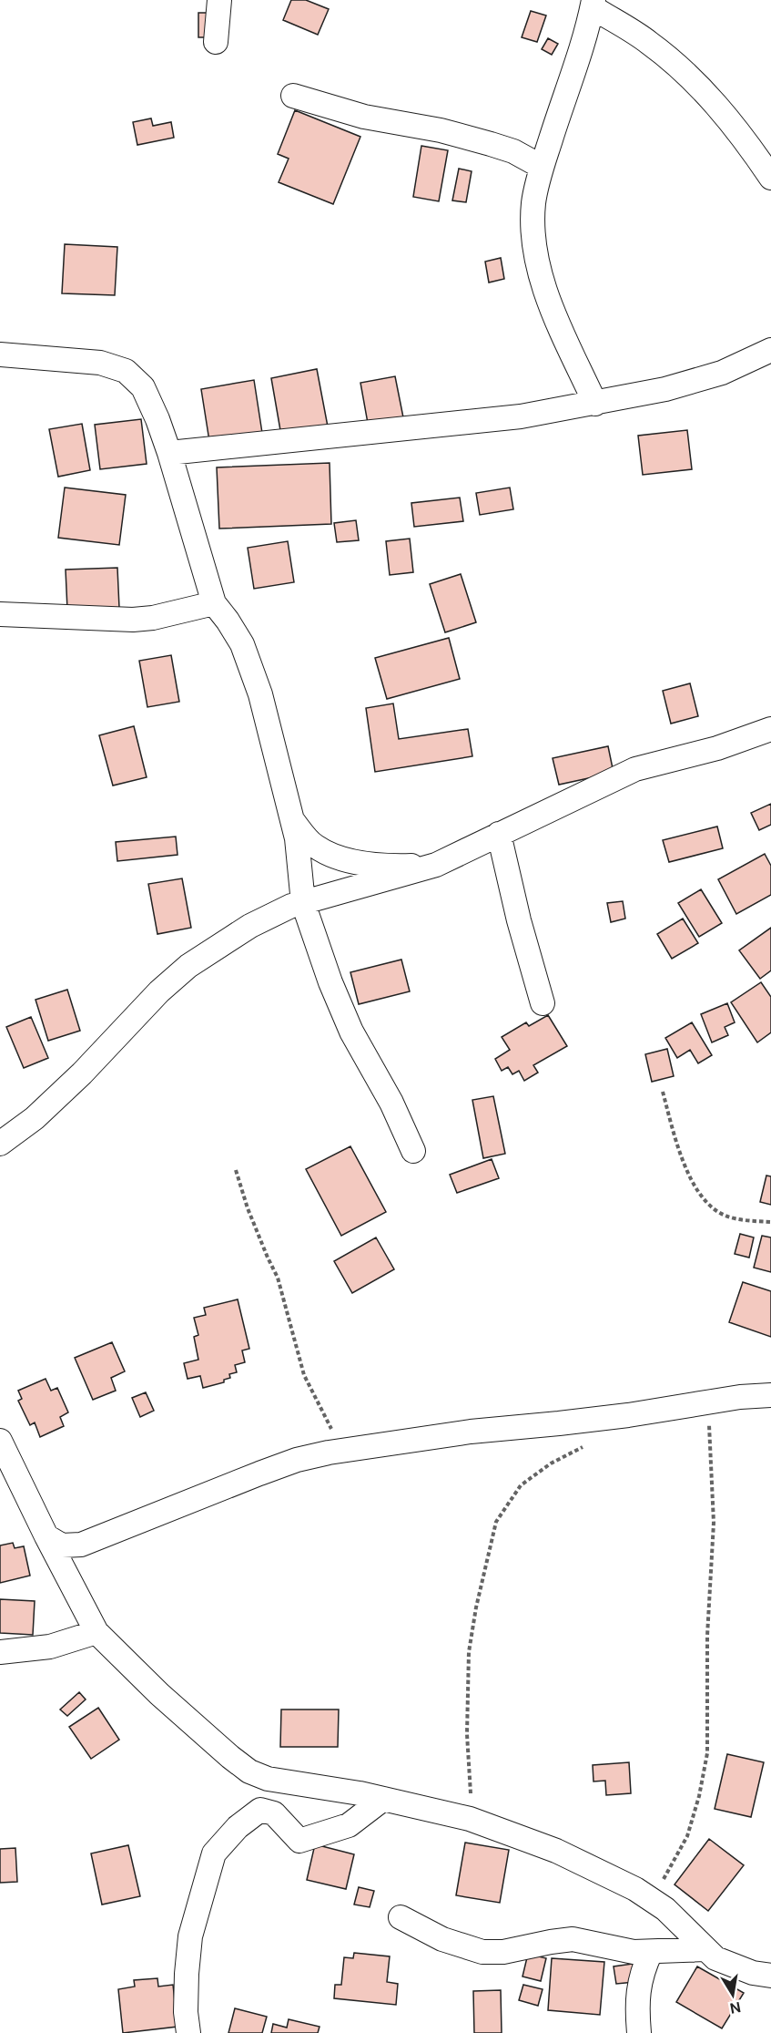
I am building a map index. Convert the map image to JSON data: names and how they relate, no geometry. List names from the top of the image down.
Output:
{
  "north": "bottom"
}
